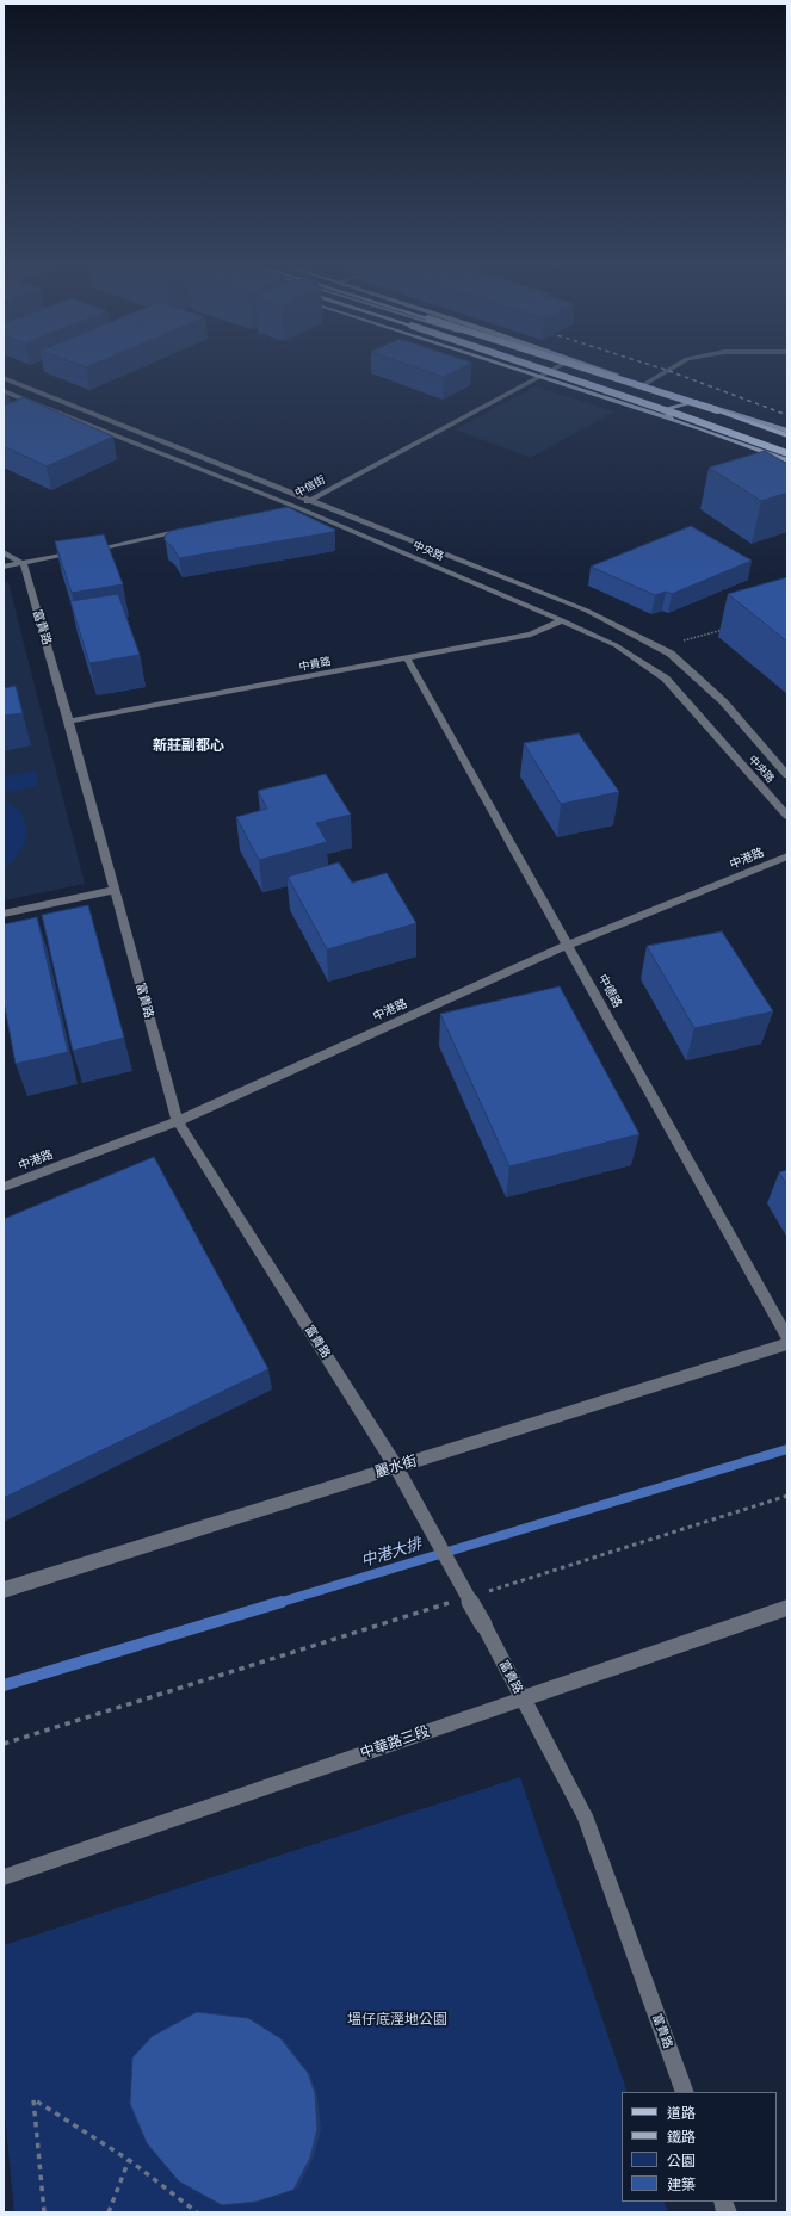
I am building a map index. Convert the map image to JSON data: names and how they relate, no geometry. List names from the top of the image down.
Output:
{
  "streets": {
    "street": [
      "中信街",
      "中央路",
      "富貴路",
      "中貴路",
      "中港路",
      "中德路",
      "麗水街",
      "中華路三段"
    ]
  },
  "crossings": [
    ["中信街", "中央路"],
    ["中央路", "中貴路"],
    ["富貴路", "中貴路"],
    ["富貴路", "中港路"],
    ["富貴路", "麗水街"],
    ["富貴路", "中華路三段"],
    ["中貴路", "中德路"],
    ["中港路", "中德路"]
  ],
  "districts": ["新莊副都心"],
  "water": ["中港大排"],
  "parks": ["塭仔底溼地公園"],
  "legend": [
    "道路",
    "鐵路",
    "公園",
    "建築"
  ]
}
